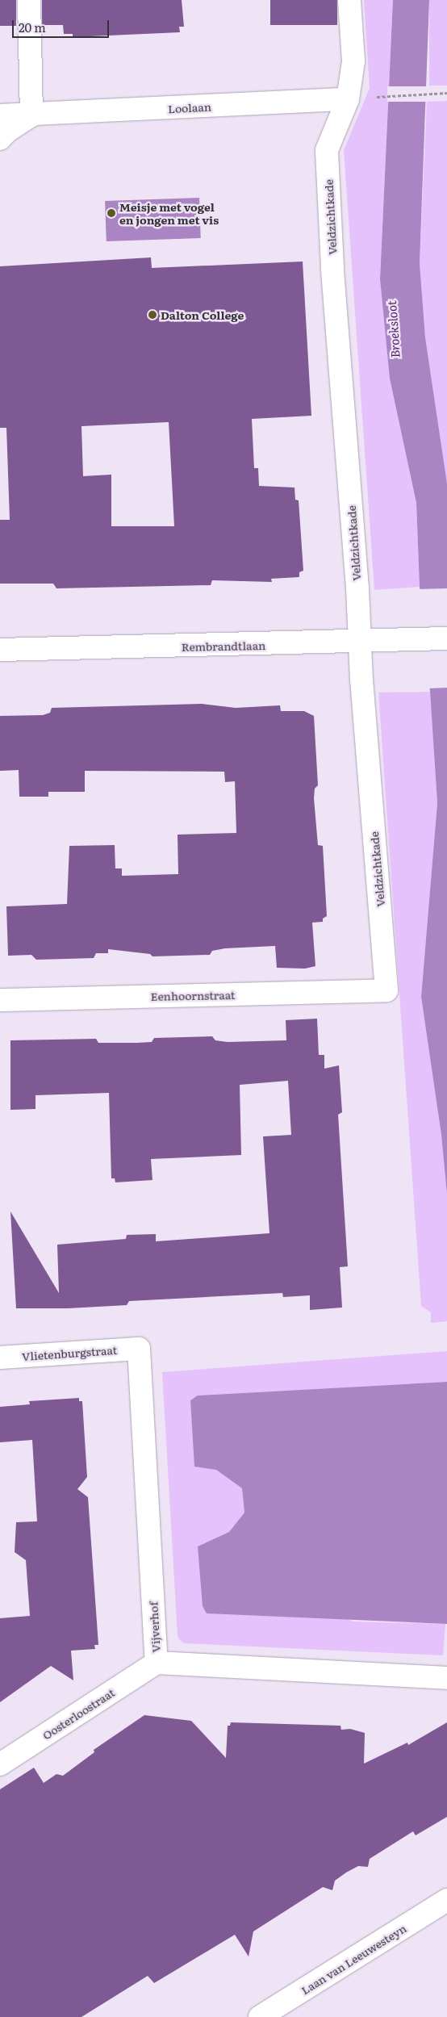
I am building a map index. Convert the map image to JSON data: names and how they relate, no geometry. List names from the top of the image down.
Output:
{
  "streets": {
    "street": [
      "Loolaan",
      "Veldzichtkade",
      "Rembrandtlaan",
      "Eenhoornstraat",
      "Vlietenburgstraat",
      "Vijverhof",
      "Oosterloostraat",
      "Laan van Leeuwesteyn"
    ]
  },
  "crossings": [
    ["Loolaan", "Veldzichtkade"],
    ["Veldzichtkade", "Rembrandtlaan"],
    ["Veldzichtkade", "Eenhoornstraat"],
    ["Vlietenburgstraat", "Vijverhof"],
    ["Vijverhof", "Oosterloostraat"]
  ],
  "water": ["Broeksloot"],
  "places": ["Meisje met vogel en jongen met vis", "Dalton College"],
  "scale_bar": "20 m"
}
